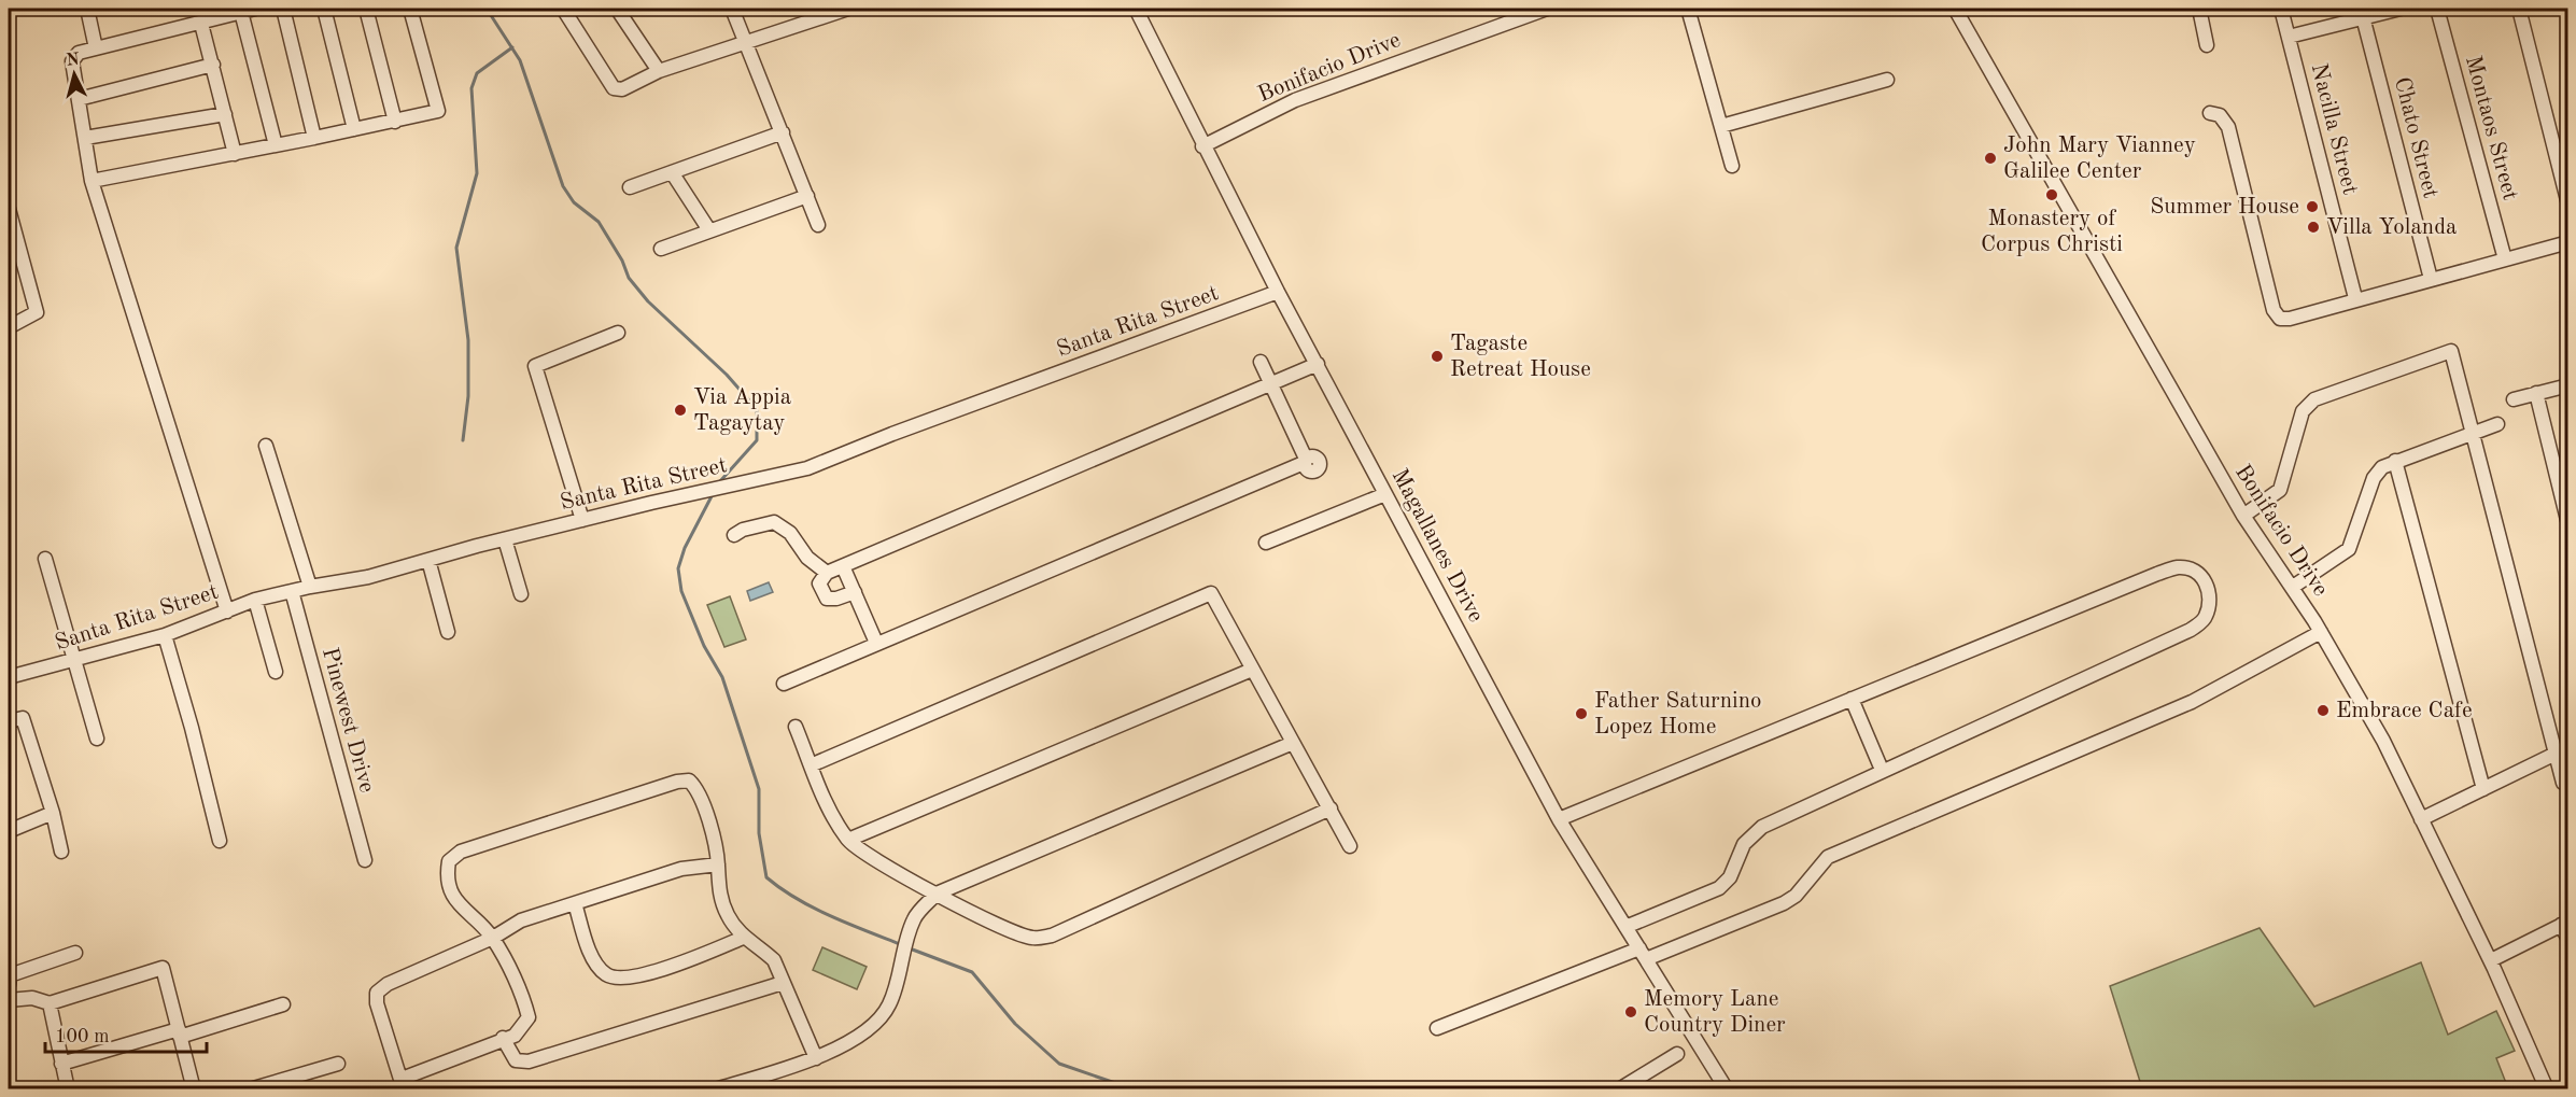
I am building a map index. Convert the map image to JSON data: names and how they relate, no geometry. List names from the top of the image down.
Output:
{
  "streets": {
    "street": [
      "Bonifacio Drive",
      "Montaos Street",
      "Nacilla Street",
      "Chato Street",
      "Santa Rita Street",
      "Magallanes Drive",
      "Pinewest Drive"
    ]
  },
  "crossings": [
    ["Bonifacio Drive", "Magallanes Drive"],
    ["Santa Rita Street", "Magallanes Drive"],
    ["Santa Rita Street", "Pinewest Drive"]
  ],
  "places": [
    "John Mary Vianney Galilee Center",
    "Monastery of Corpus Christi",
    "Summer House",
    "Villa Yolanda",
    "Tagaste Retreat House",
    "Via Appia Tagaytay",
    "Embrace Cafe",
    "Father Saturnino Lopez Home",
    "Memory Lane Country Diner"
  ],
  "scale_bar": "100 m",
  "north": "top"
}
